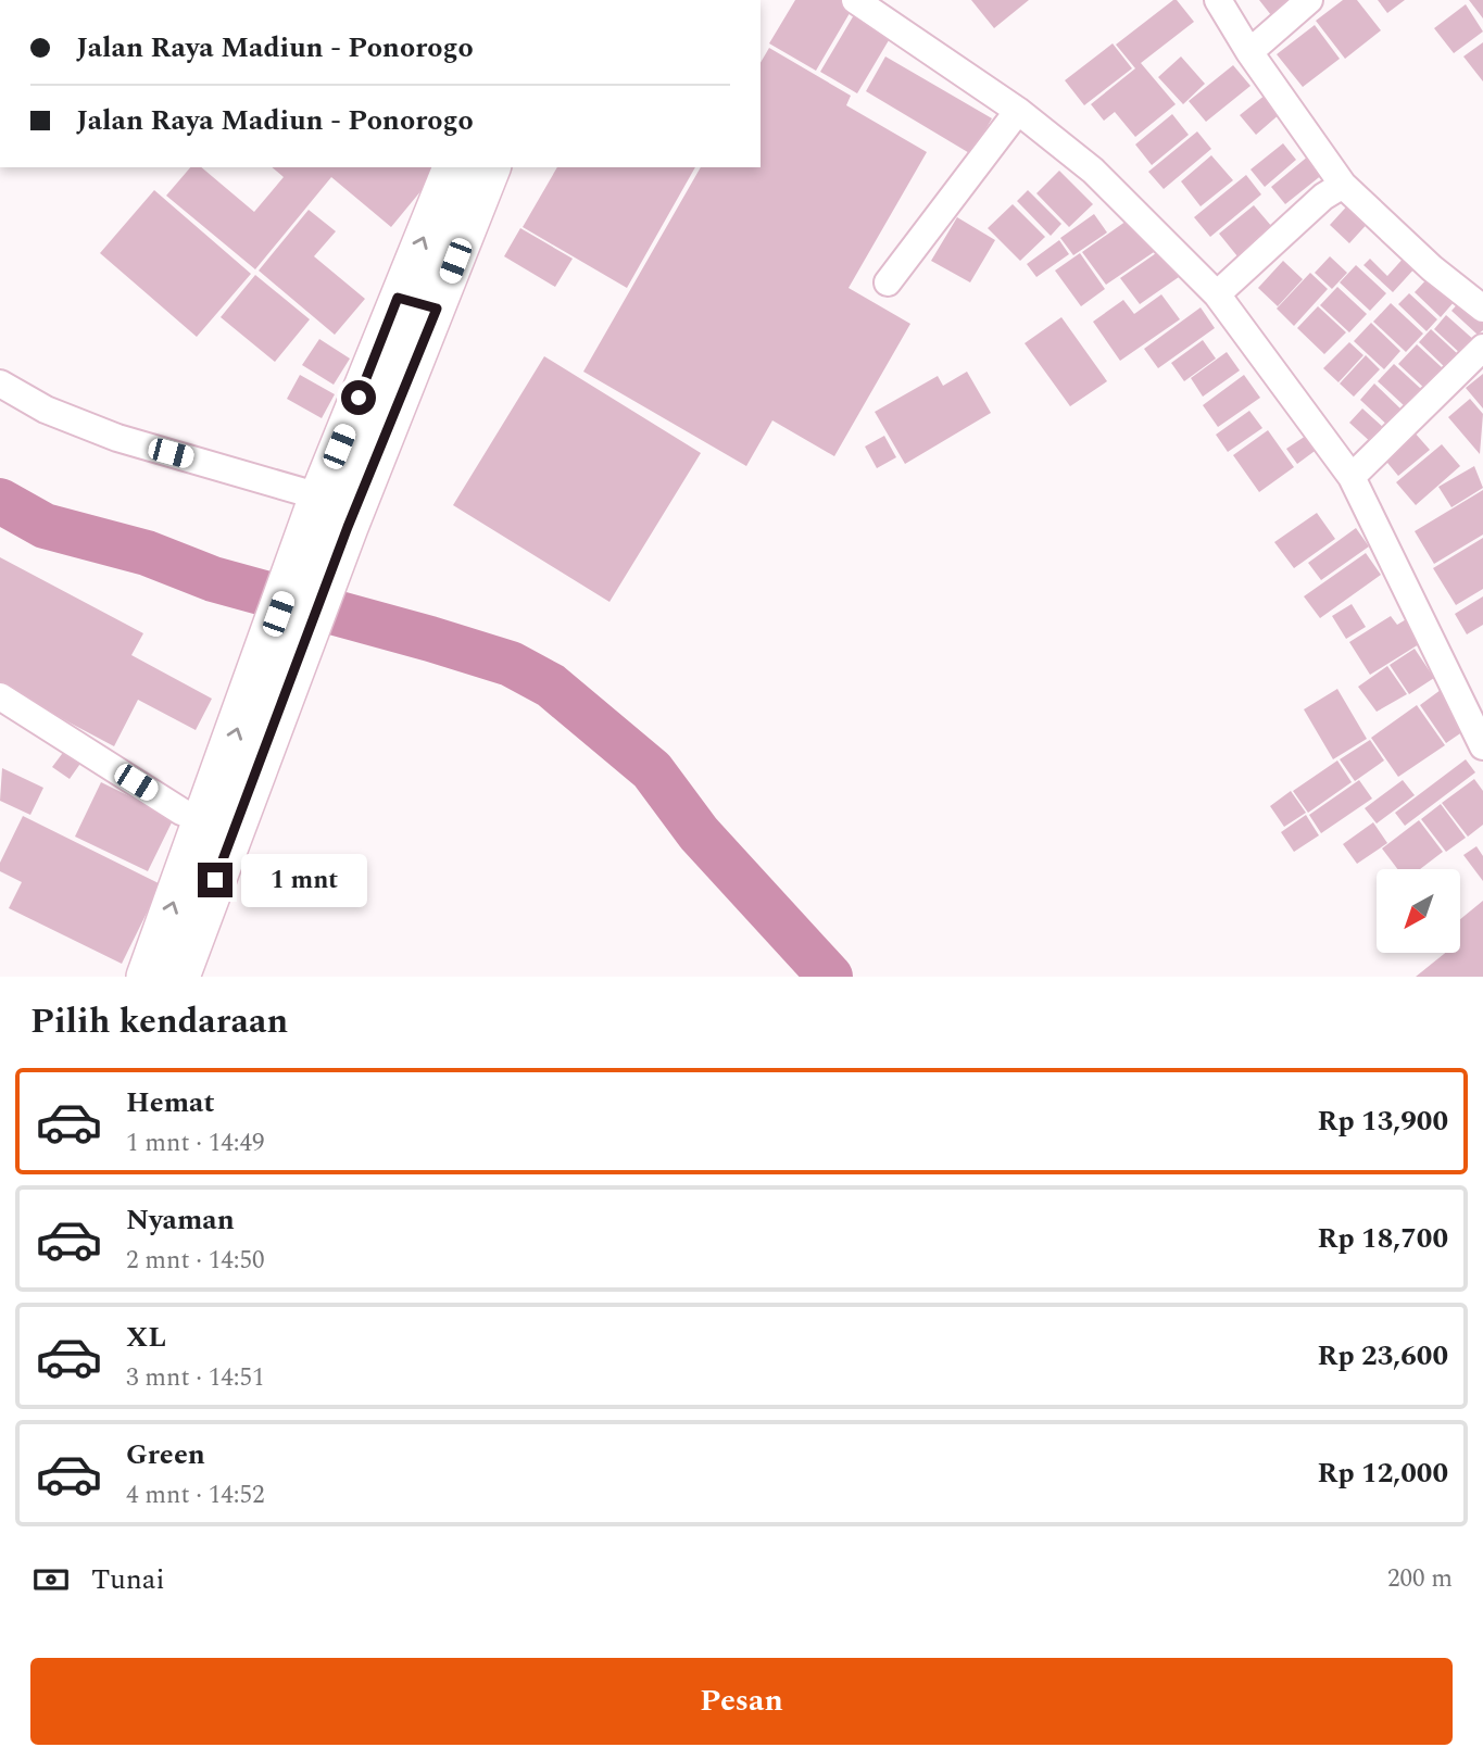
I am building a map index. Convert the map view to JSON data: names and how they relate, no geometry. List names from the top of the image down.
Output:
{
  "north": "bottom left",
  "page": {
    "banner": ["Jalan Raya Madiun - Ponorogo", "Jalan Raya Madiun - Ponorogo"],
    "bubble": "1 mnt",
    "heading": "Pilih kendaraan",
    "list": [
      {
        "name": "Hemat",
        "note": "1 mnt · 14:49",
        "value": "Rp 13,900"
      },
      {
        "name": "Nyaman",
        "note": "2 mnt · 14:50",
        "value": "Rp 18,700"
      },
      {
        "name": "XL",
        "note": "3 mnt · 14:51",
        "value": "Rp 23,600"
      },
      {
        "name": "Green",
        "note": "4 mnt · 14:52",
        "value": "Rp 12,000"
      }
    ],
    "pay": ["Tunai", "200 m"],
    "buttons": "Pesan"
  }
}
